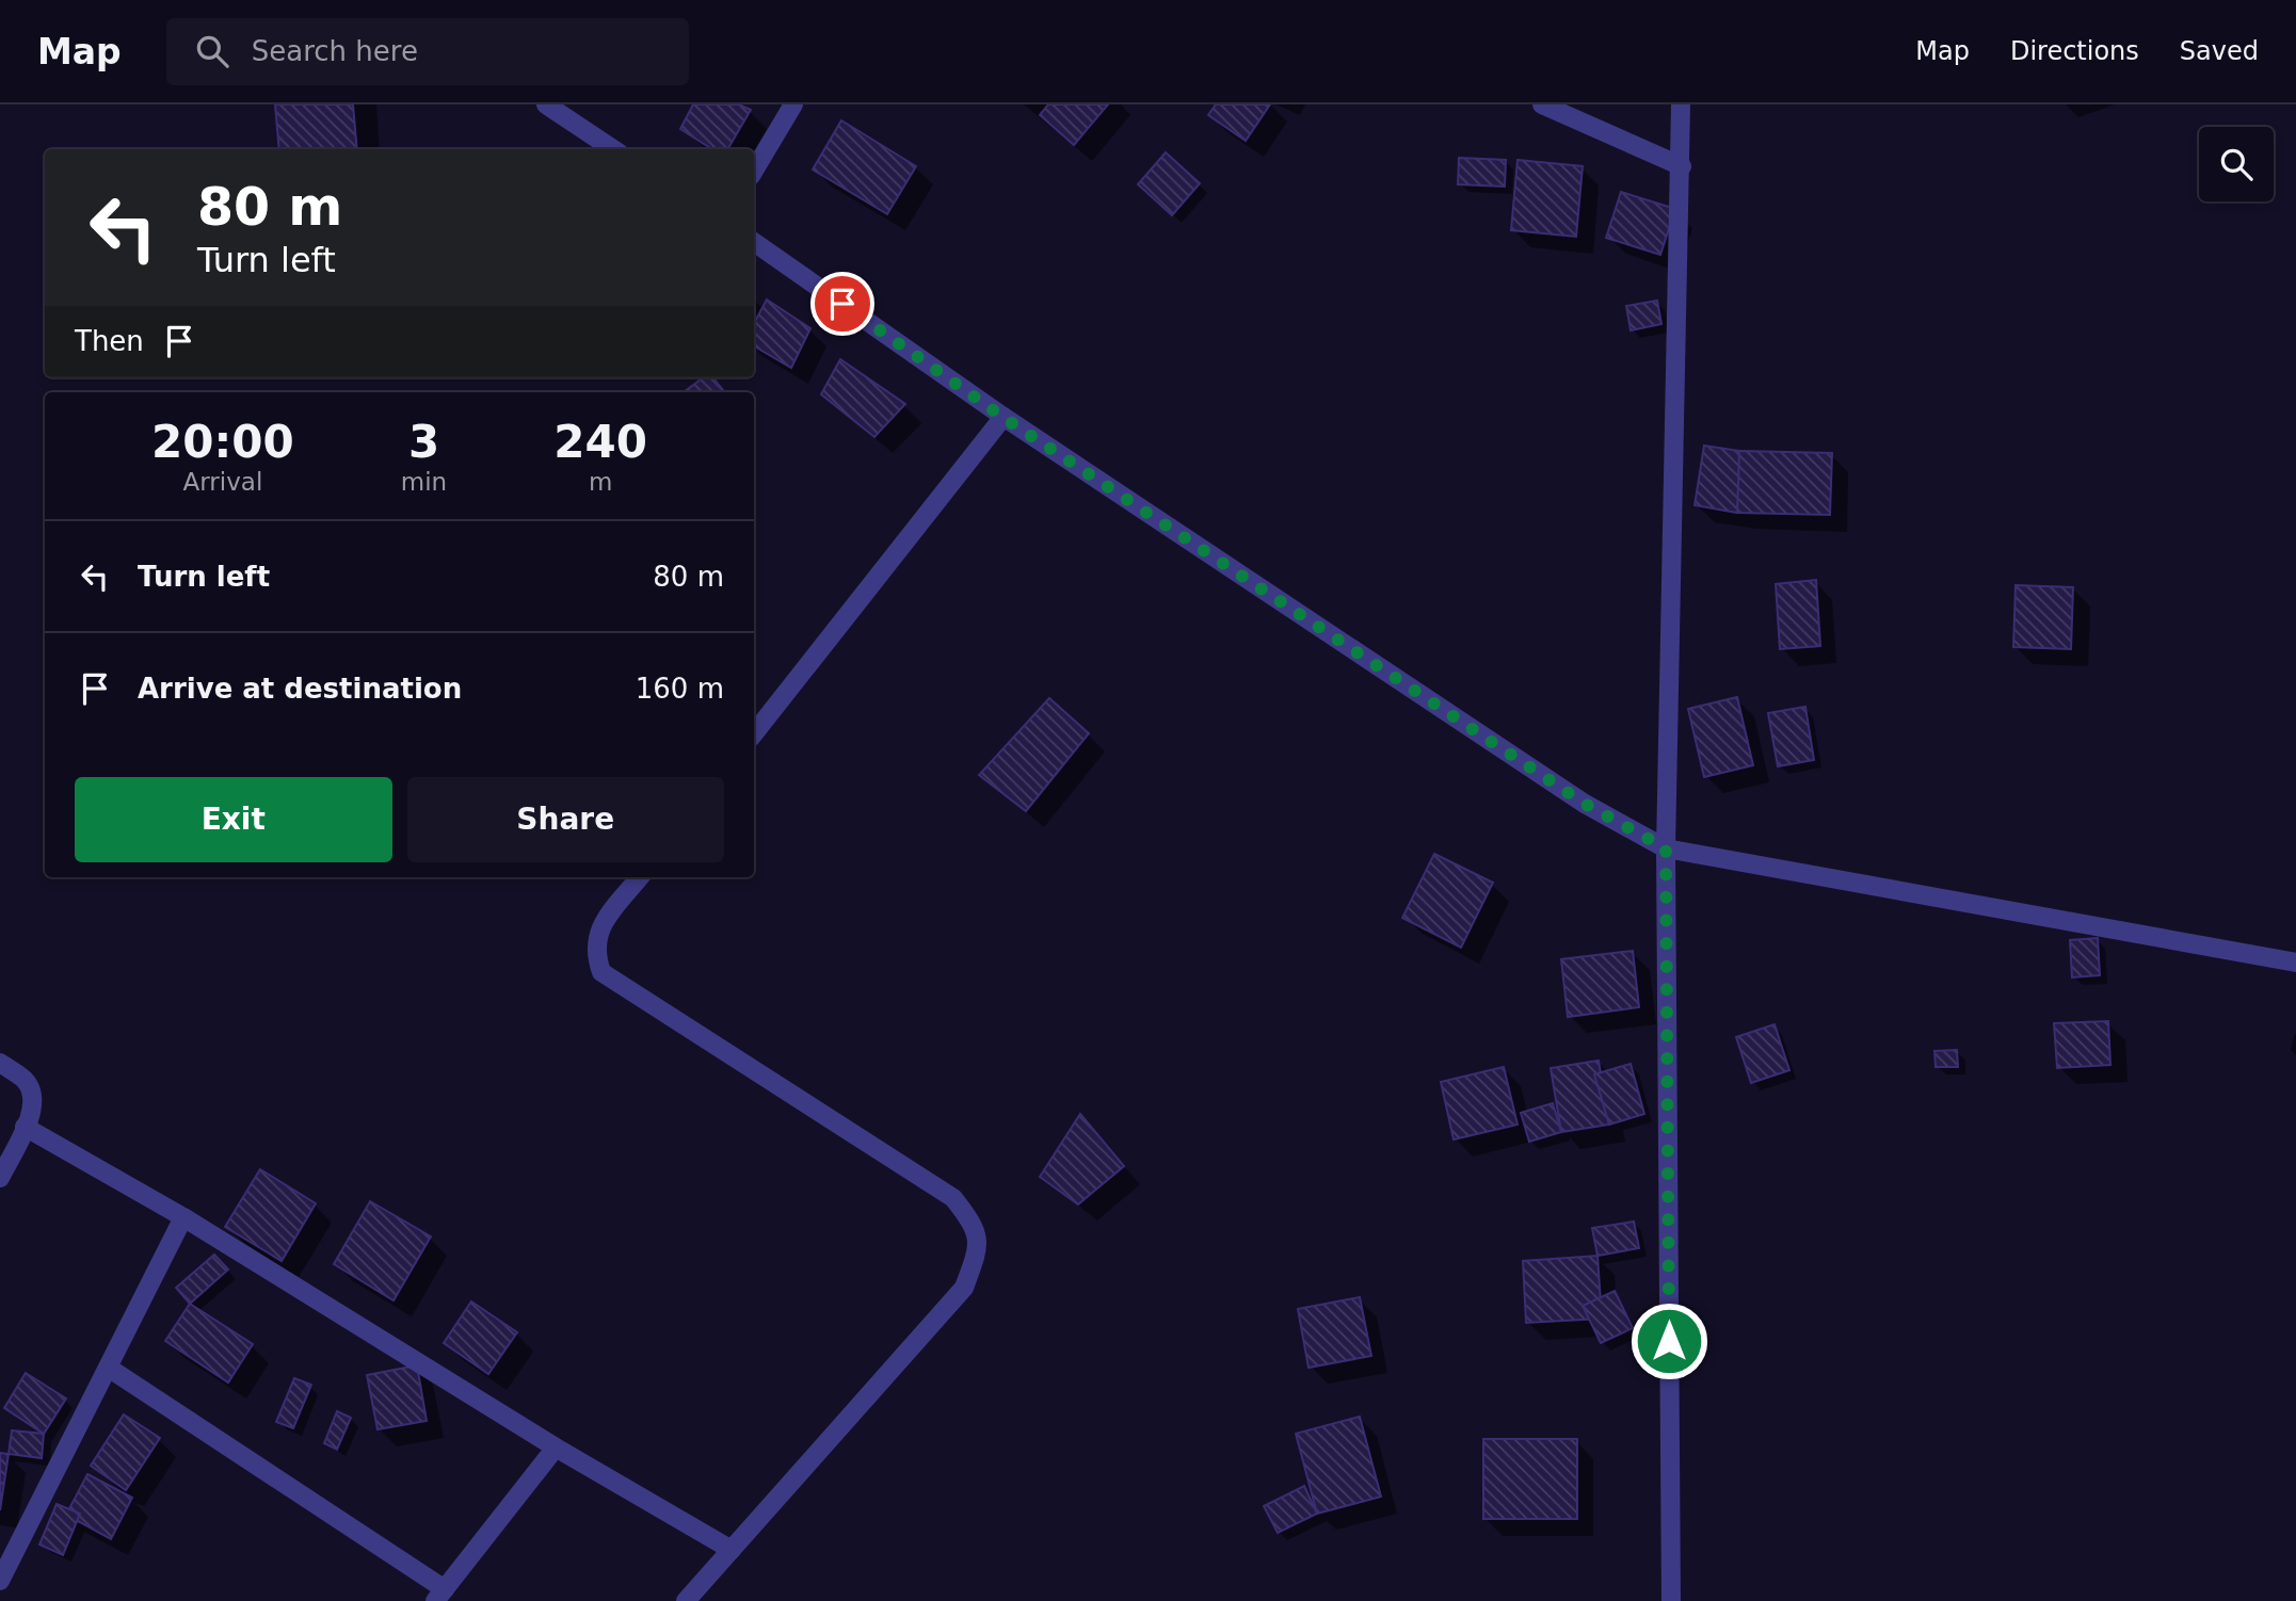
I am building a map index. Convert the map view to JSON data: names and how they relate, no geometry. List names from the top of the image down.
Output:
{
  "page": {
    "header": "Map",
    "search": "Search here",
    "nav": ["Map", "Directions", "Saved"],
    "turn": ["80 m", "Turn left"],
    "then": "Then",
    "eta": [
      "20:00",
      "Arrival",
      "3",
      "min",
      "240",
      "m"
    ],
    "list": [
      {
        "name": "Turn left",
        "value": "80 m"
      },
      {
        "name": "Arrive at destination",
        "value": "160 m"
      }
    ],
    "buttons": ["Exit", "Share"]
  }
}
